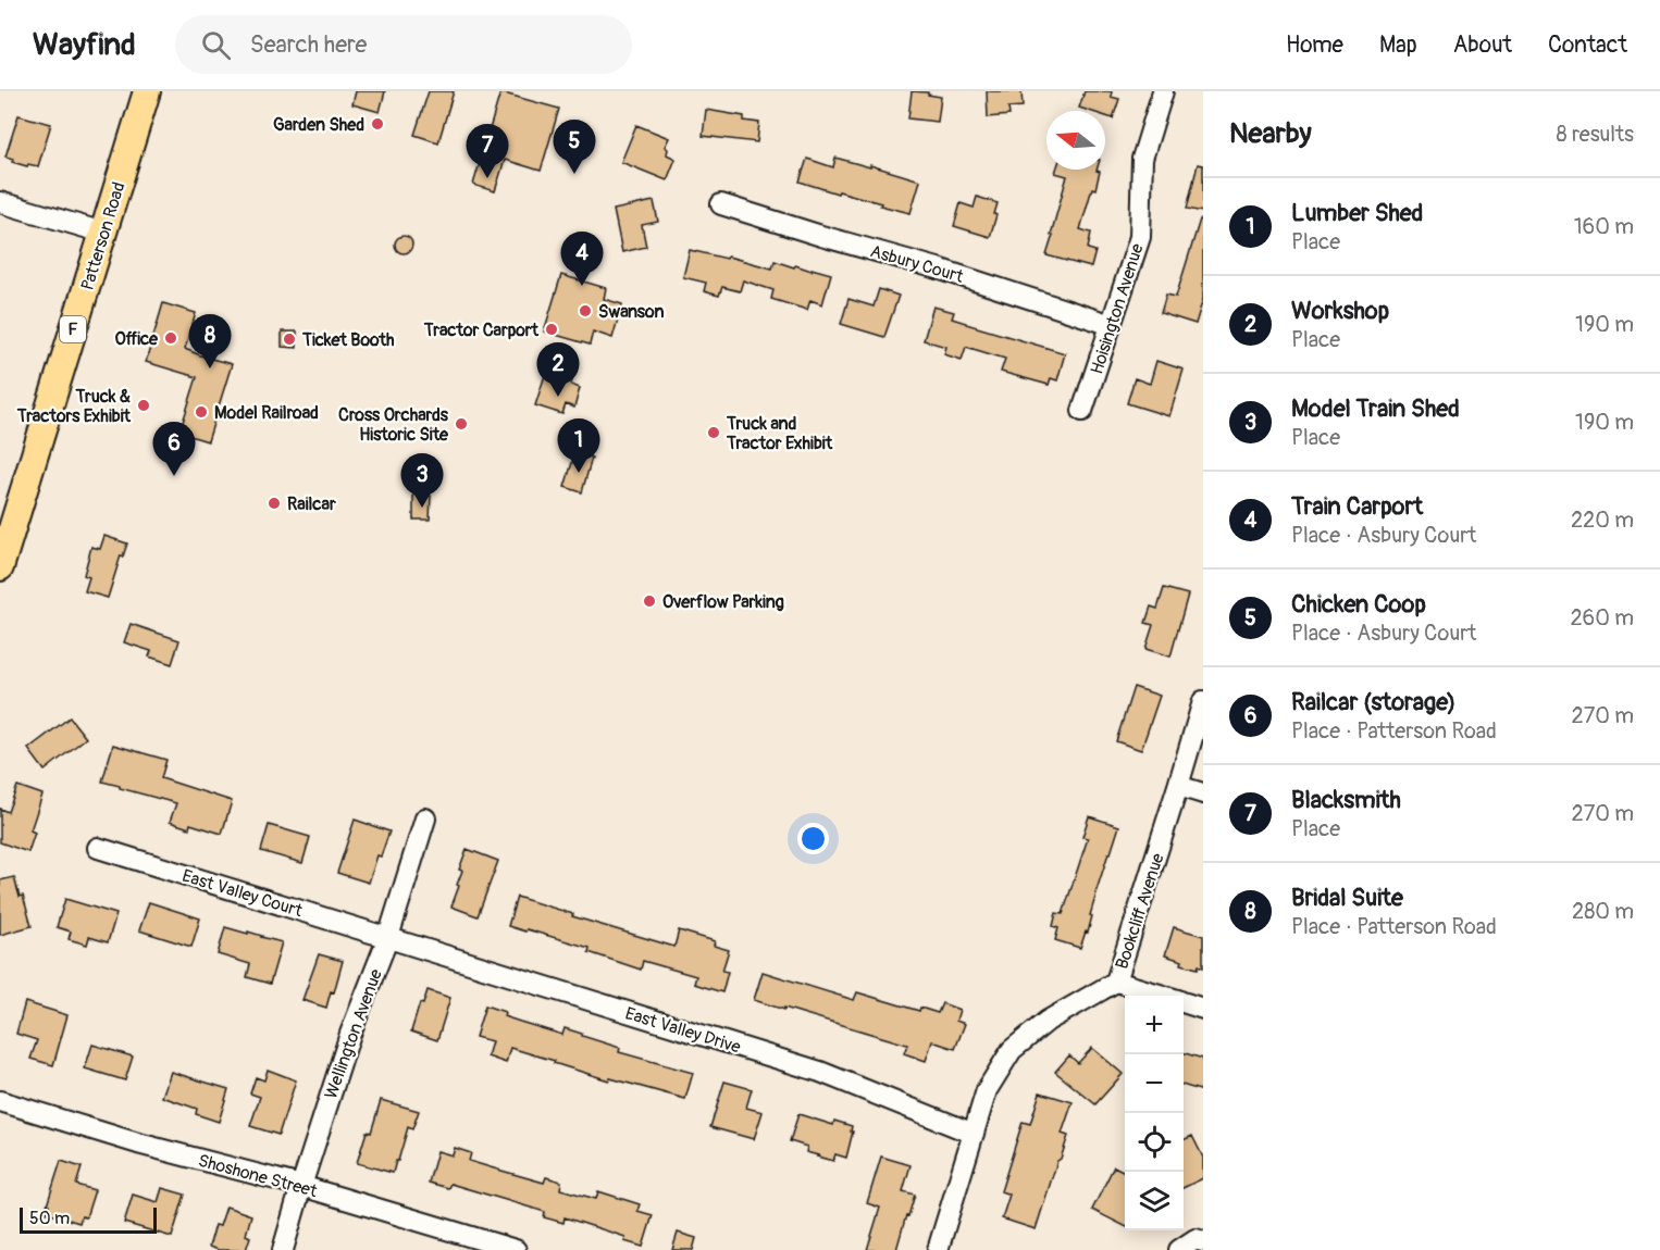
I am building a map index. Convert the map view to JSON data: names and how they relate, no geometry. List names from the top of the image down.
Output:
{
  "streets": {
    "main road": ["Patterson Road", "F"],
    "street": [
      "Asbury Court",
      "Hoisington Avenue",
      "East Valley Court",
      "Bookcliff Avenue",
      "East Valley Drive",
      "Wellington Avenue",
      "Shoshone Street"
    ]
  },
  "crossings": [
    ["Asbury Court", "Hoisington Avenue"],
    ["East Valley Court", "East Valley Drive"],
    ["East Valley Court", "Wellington Avenue"],
    ["Bookcliff Avenue", "East Valley Drive"],
    ["East Valley Drive", "Wellington Avenue"],
    ["Wellington Avenue", "Shoshone Street"]
  ],
  "places": [
    "Garden Shed",
    "Swanson",
    "Tractor Carport",
    "Office",
    "Ticket Booth",
    "Truck & Tractors Exhibit",
    "Model Railroad",
    "Cross Orchards Historic Site",
    "Truck and Tractor Exhibit",
    "Railcar",
    "Overflow Parking"
  ],
  "scale_bar": "50 m",
  "north": "left",
  "page": {
    "header": "Wayfind",
    "search": "Search here",
    "nav": [
      "Home",
      "Map",
      "About",
      "Contact"
    ],
    "heading": ["Nearby", "8 results"],
    "pins": [
      "5",
      "7",
      "4",
      "8",
      "2",
      "1",
      "6",
      "3"
    ],
    "list": [
      {
        "mark": "1",
        "name": "Lumber Shed",
        "note": "Place",
        "value": "160 m"
      },
      {
        "mark": "2",
        "name": "Workshop",
        "note": "Place",
        "value": "190 m"
      },
      {
        "mark": "3",
        "name": "Model Train Shed",
        "note": "Place",
        "value": "190 m"
      },
      {
        "mark": "4",
        "name": "Train Carport",
        "note": "Place · Asbury Court",
        "value": "220 m"
      },
      {
        "mark": "5",
        "name": "Chicken Coop",
        "note": "Place · Asbury Court",
        "value": "260 m"
      },
      {
        "mark": "6",
        "name": "Railcar (storage)",
        "note": "Place · Patterson Road",
        "value": "270 m"
      },
      {
        "mark": "7",
        "name": "Blacksmith",
        "note": "Place",
        "value": "270 m"
      },
      {
        "mark": "8",
        "name": "Bridal Suite",
        "note": "Place · Patterson Road",
        "value": "280 m"
      }
    ],
    "map_buttons": ["+", "−"],
    "scale": "50 m"
  }
}
